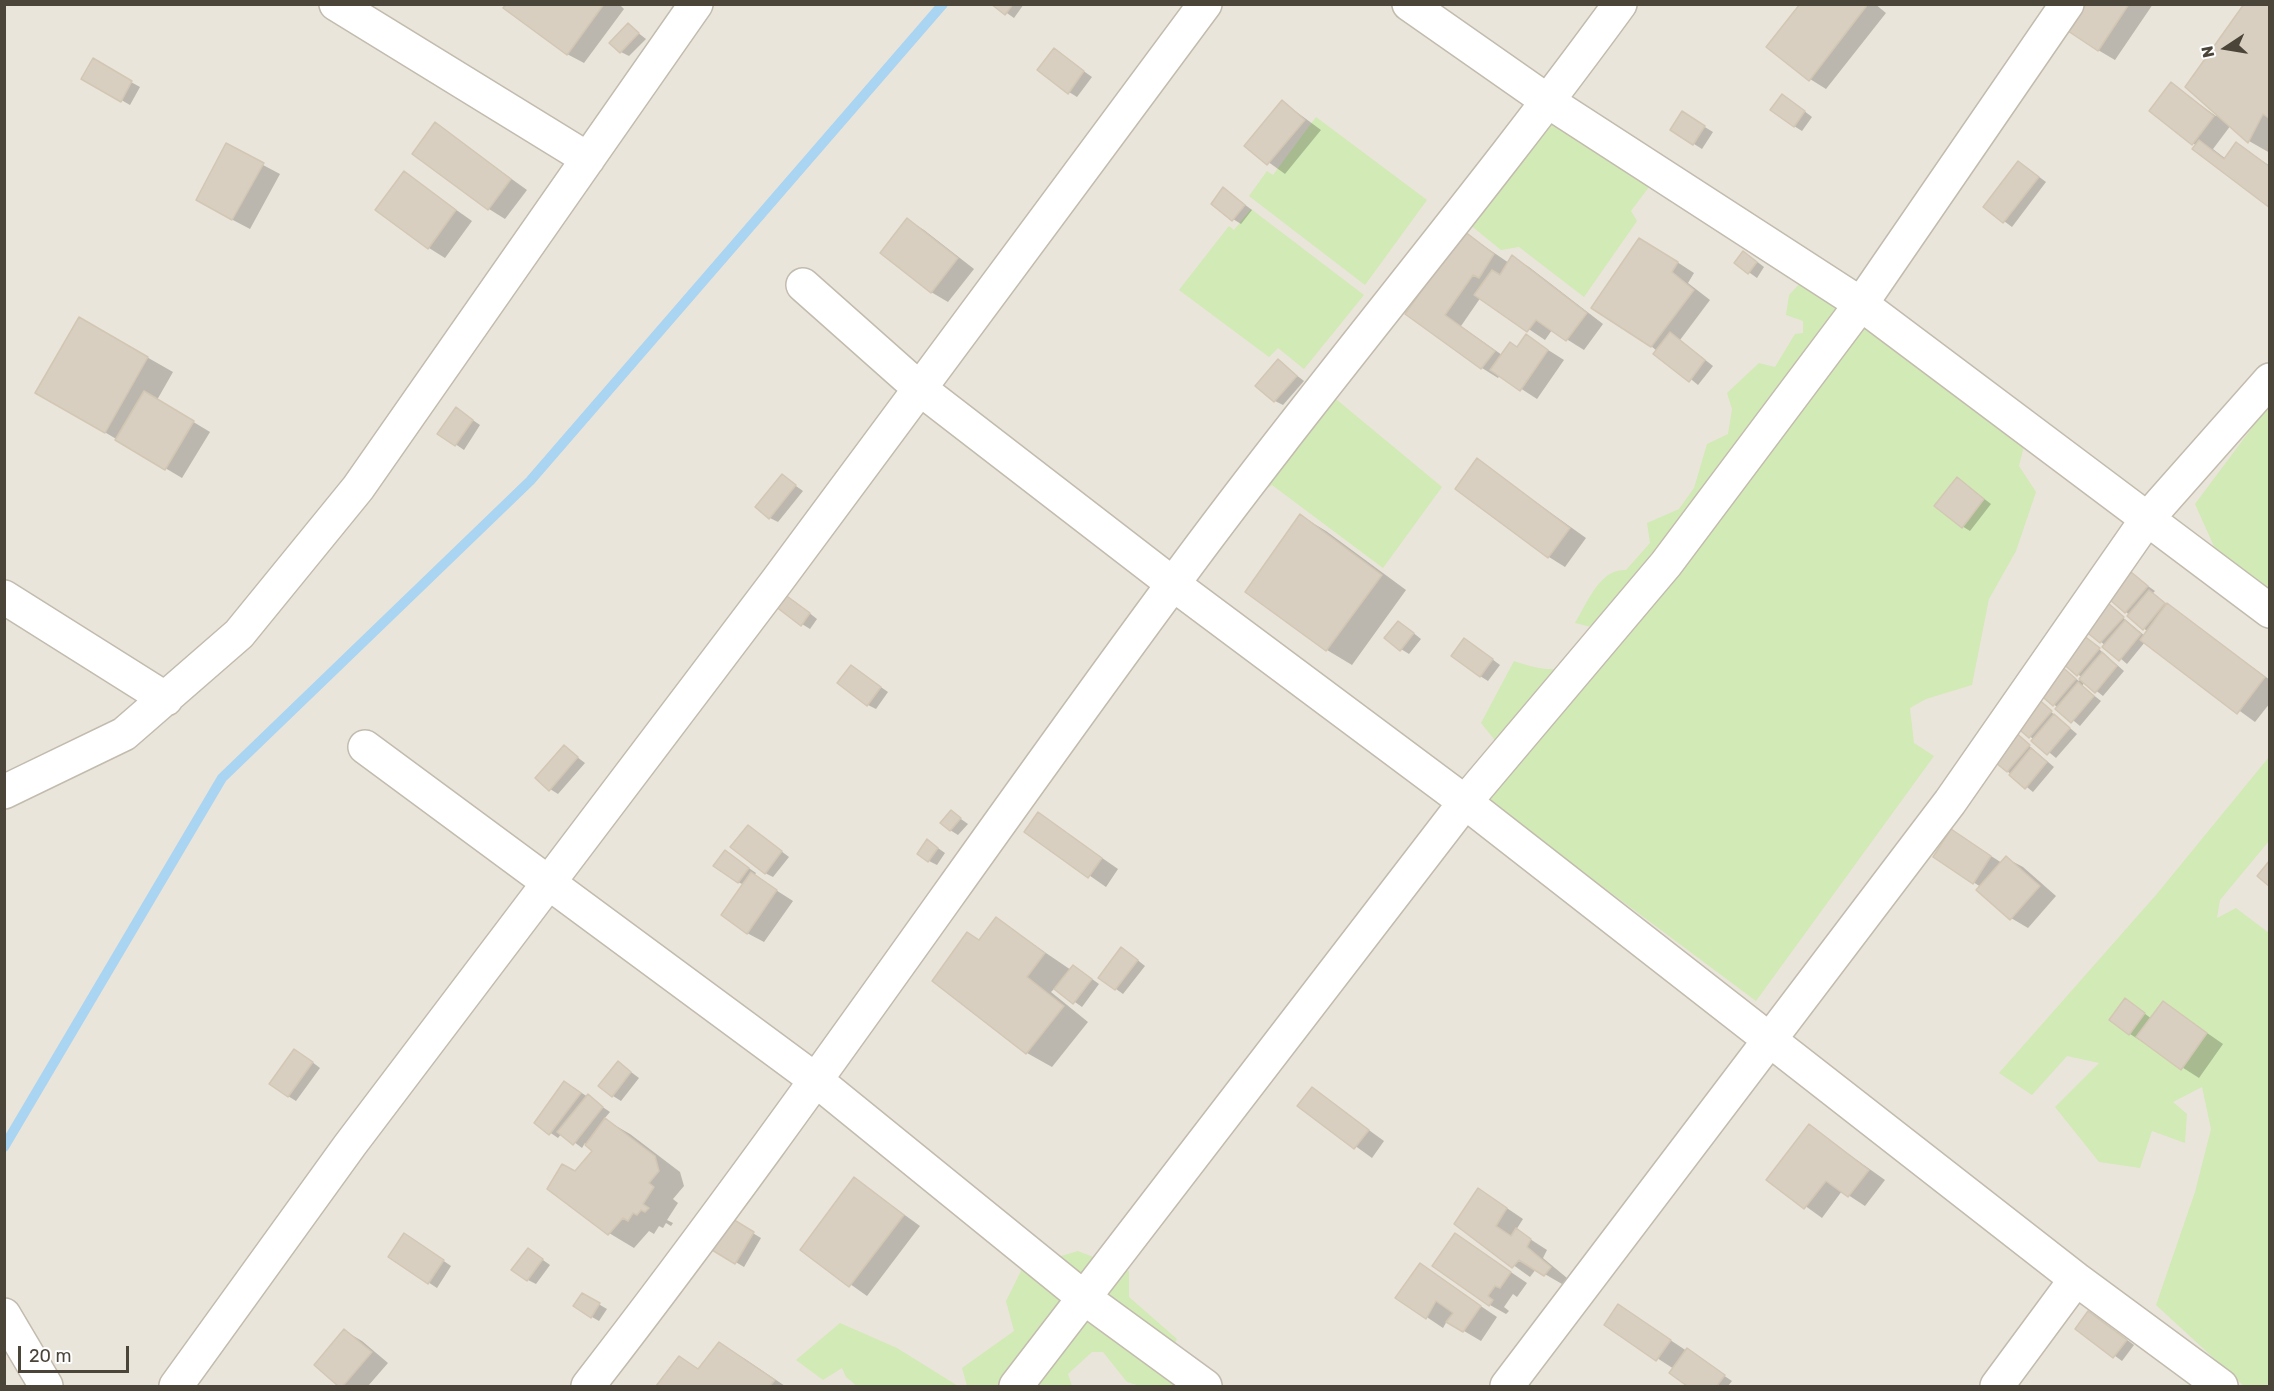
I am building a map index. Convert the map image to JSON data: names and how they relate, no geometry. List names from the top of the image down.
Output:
{
  "scale_bar": "20 m",
  "north": "left"
}
